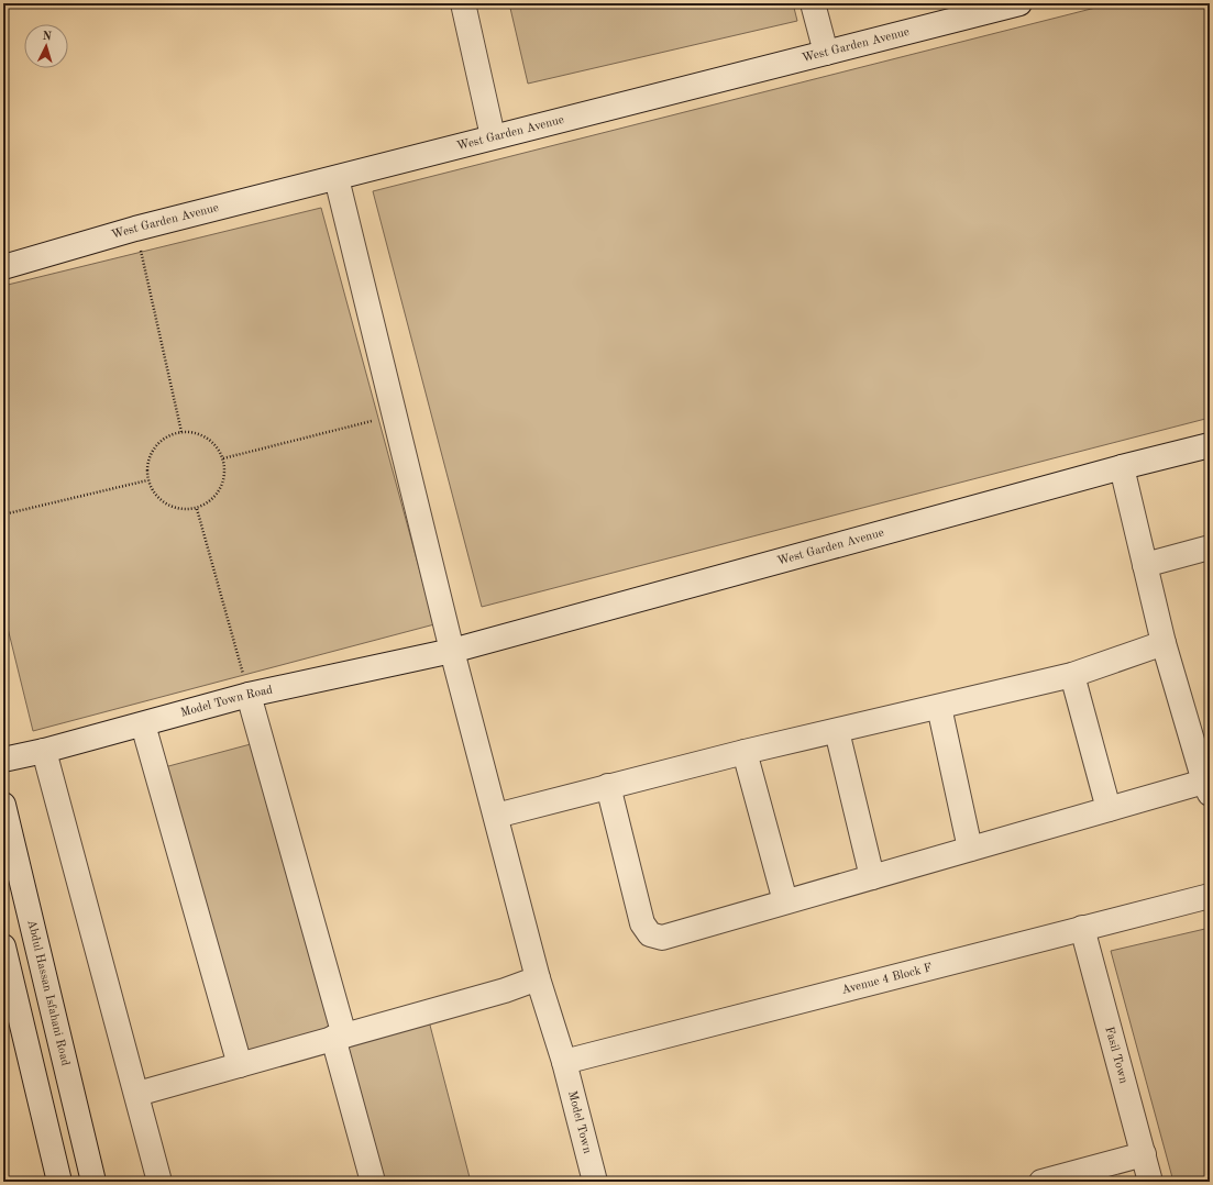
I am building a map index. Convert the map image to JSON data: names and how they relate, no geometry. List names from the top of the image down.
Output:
{
  "streets": {
    "street": [
      "West Garden Avenue",
      "Model Town Road",
      "Avenue 4 Block F",
      "Abdul Hassan Isfahani Road",
      "Fasil Town",
      "Model Town"
    ]
  },
  "crossings": [
    ["West Garden Avenue", "Model Town Road"],
    ["West Garden Avenue", "Model Town"],
    ["Model Town Road", "Model Town"],
    ["Avenue 4 Block F", "Fasil Town"],
    ["Avenue 4 Block F", "Model Town"]
  ],
  "north": "top"
}
